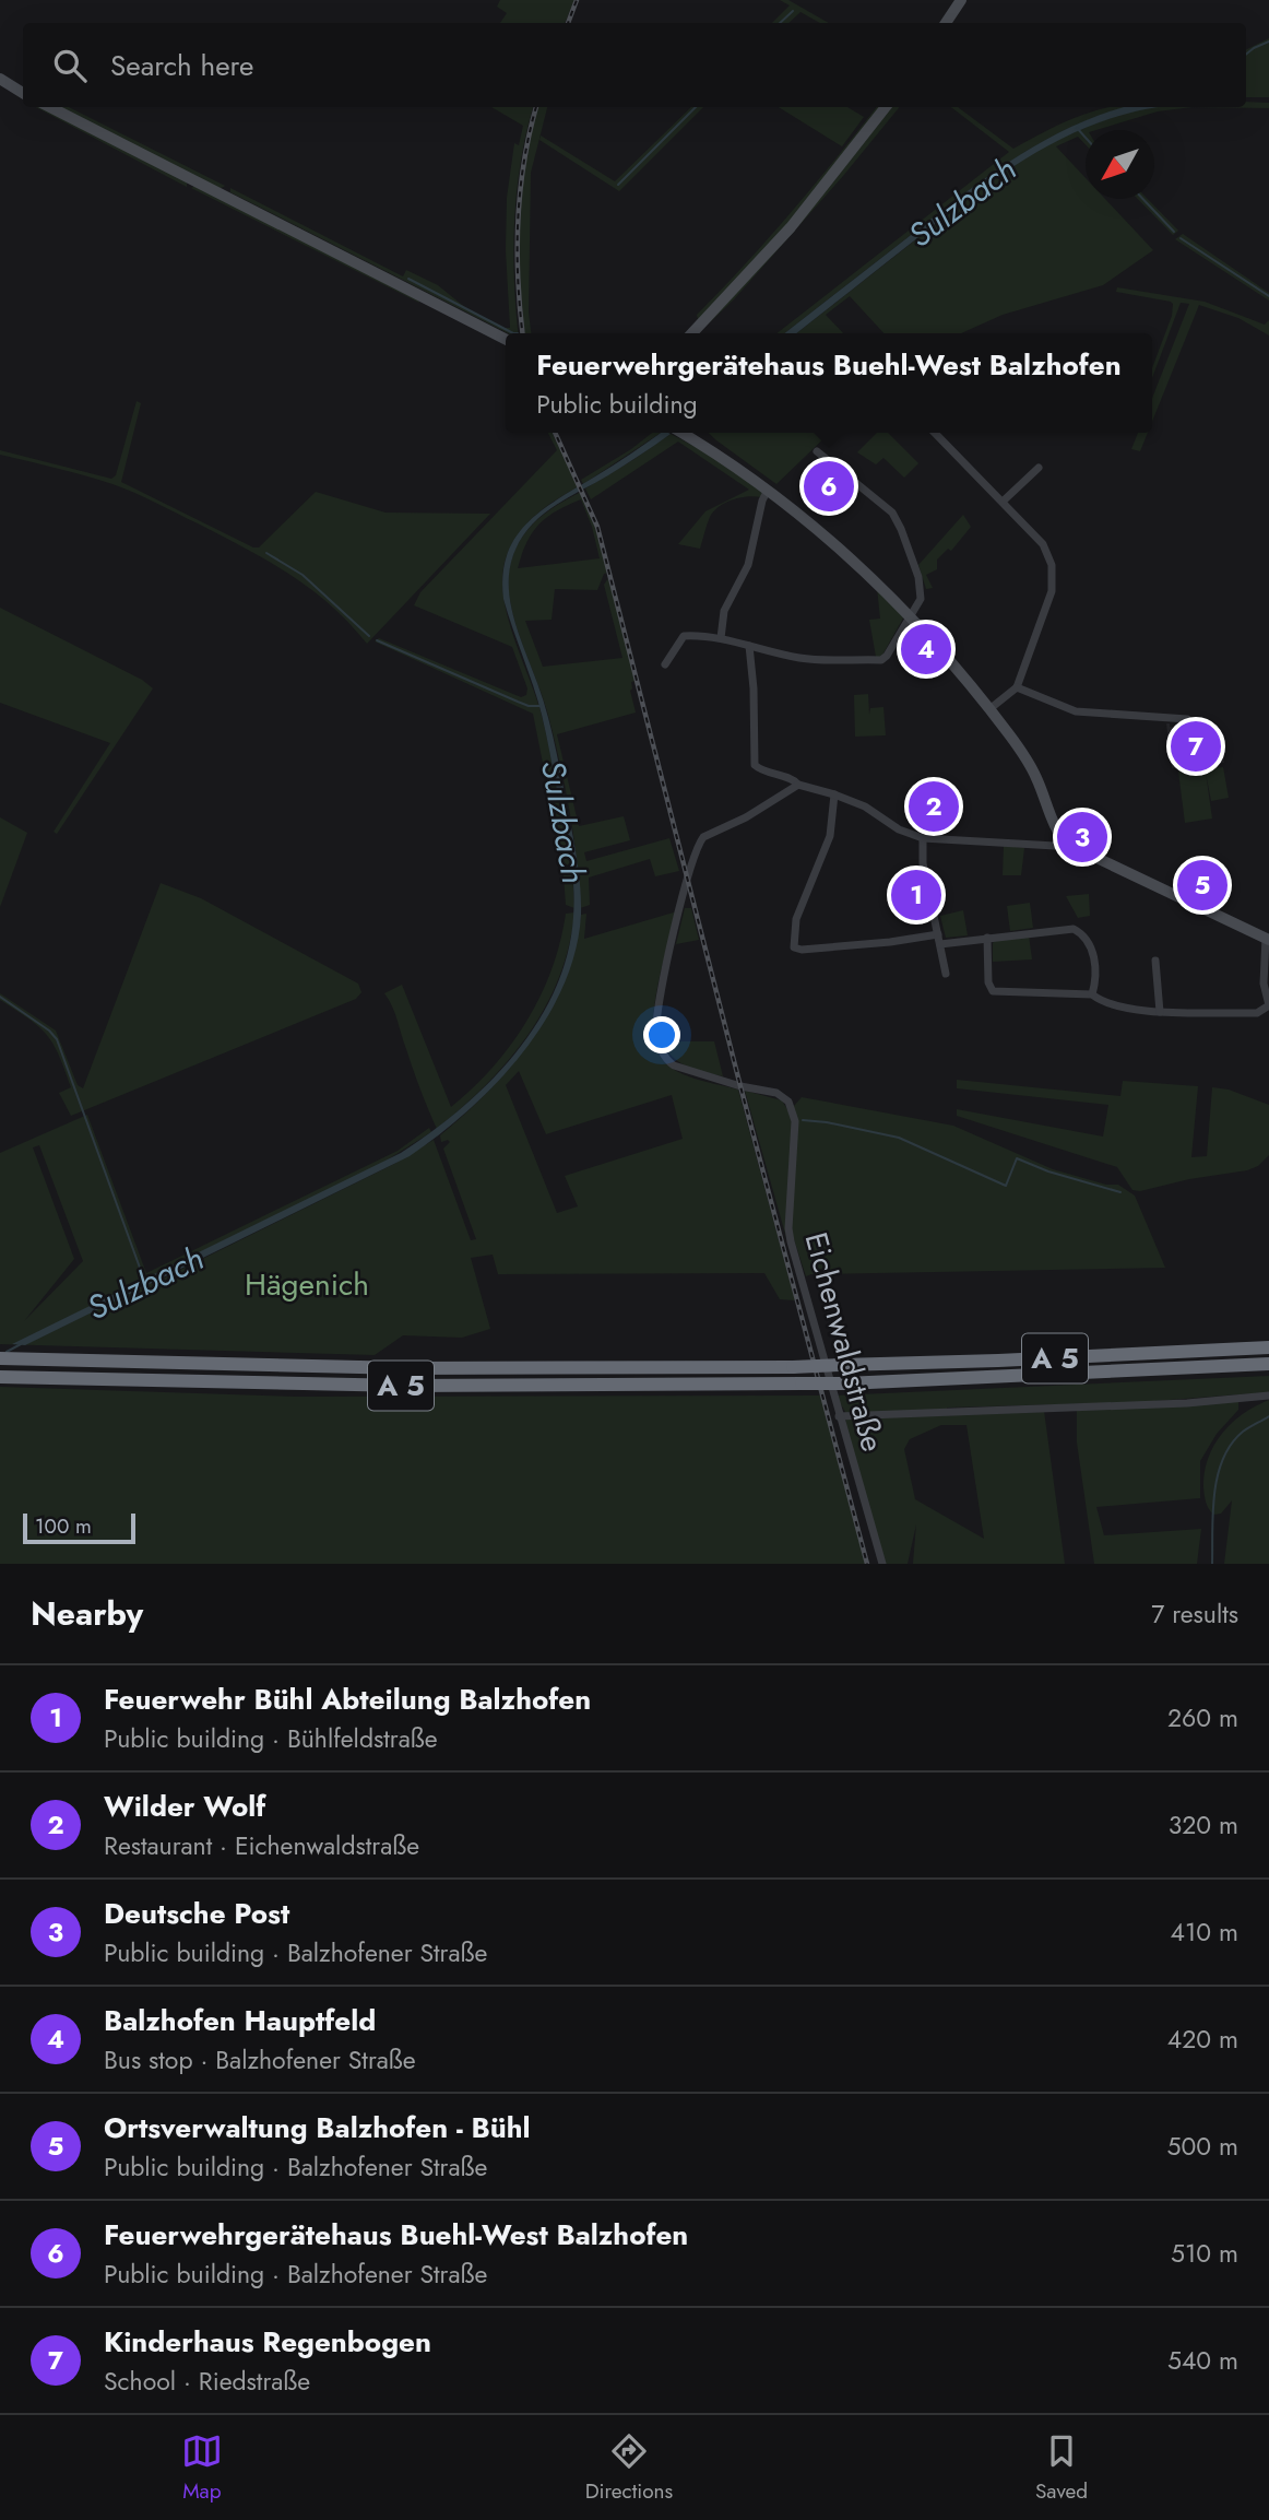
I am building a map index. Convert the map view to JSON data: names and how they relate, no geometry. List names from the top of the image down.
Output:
{
  "streets": {
    "highway": ["A 5"],
    "street": ["Eichenwaldstraße"]
  },
  "water": ["Sulzbach"],
  "parks": ["Hägenich"],
  "scale_bar": "100 m",
  "north": "bottom left",
  "page": {
    "search": "Search here",
    "popup": ["Feuerwehrgerätehaus Buehl-West Balzhofen", "Public building"],
    "pins": [
      "6",
      "4",
      "7",
      "2",
      "3",
      "5",
      "1"
    ],
    "scale": "100 m",
    "heading": ["Nearby", "7 results"],
    "list": [
      {
        "mark": "1",
        "name": "Feuerwehr Bühl Abteilung Balzhofen",
        "note": "Public building · Bühlfeldstraße",
        "value": "260 m"
      },
      {
        "mark": "2",
        "name": "Wilder Wolf",
        "note": "Restaurant · Eichenwaldstraße",
        "value": "320 m"
      },
      {
        "mark": "3",
        "name": "Deutsche Post",
        "note": "Public building · Balzhofener Straße",
        "value": "410 m"
      },
      {
        "mark": "4",
        "name": "Balzhofen Hauptfeld",
        "note": "Bus stop · Balzhofener Straße",
        "value": "420 m"
      },
      {
        "mark": "5",
        "name": "Ortsverwaltung Balzhofen - Bühl",
        "note": "Public building · Balzhofener Straße",
        "value": "500 m"
      },
      {
        "mark": "6",
        "name": "Feuerwehrgerätehaus Buehl-West Balzhofen",
        "note": "Public building · Balzhofener Straße",
        "value": "510 m"
      },
      {
        "mark": "7",
        "name": "Kinderhaus Regenbogen",
        "note": "School · Riedstraße",
        "value": "540 m"
      }
    ],
    "nav": ["Map", "Directions", "Saved"]
  }
}
